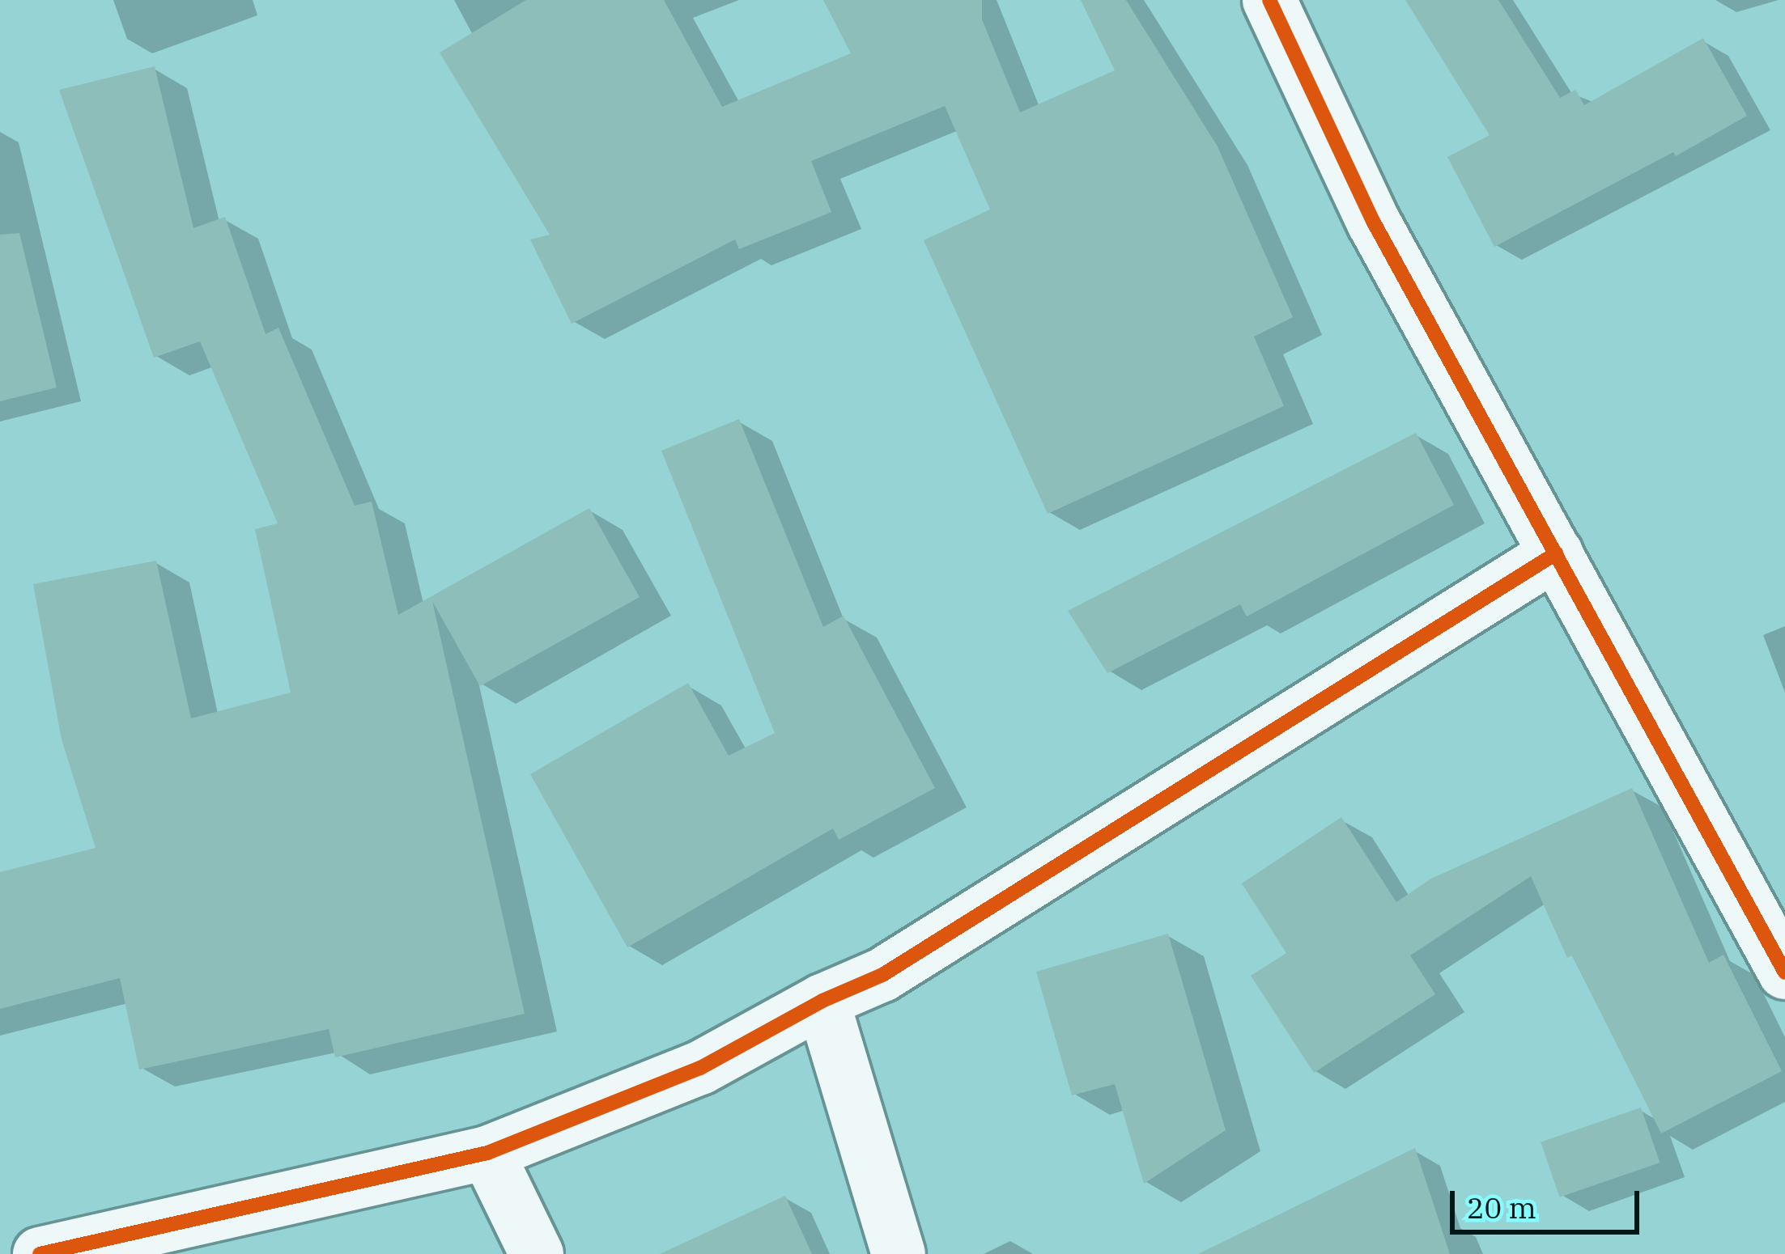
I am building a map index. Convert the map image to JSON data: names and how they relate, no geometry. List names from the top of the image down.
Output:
{
  "scale_bar": "20 m"
}
